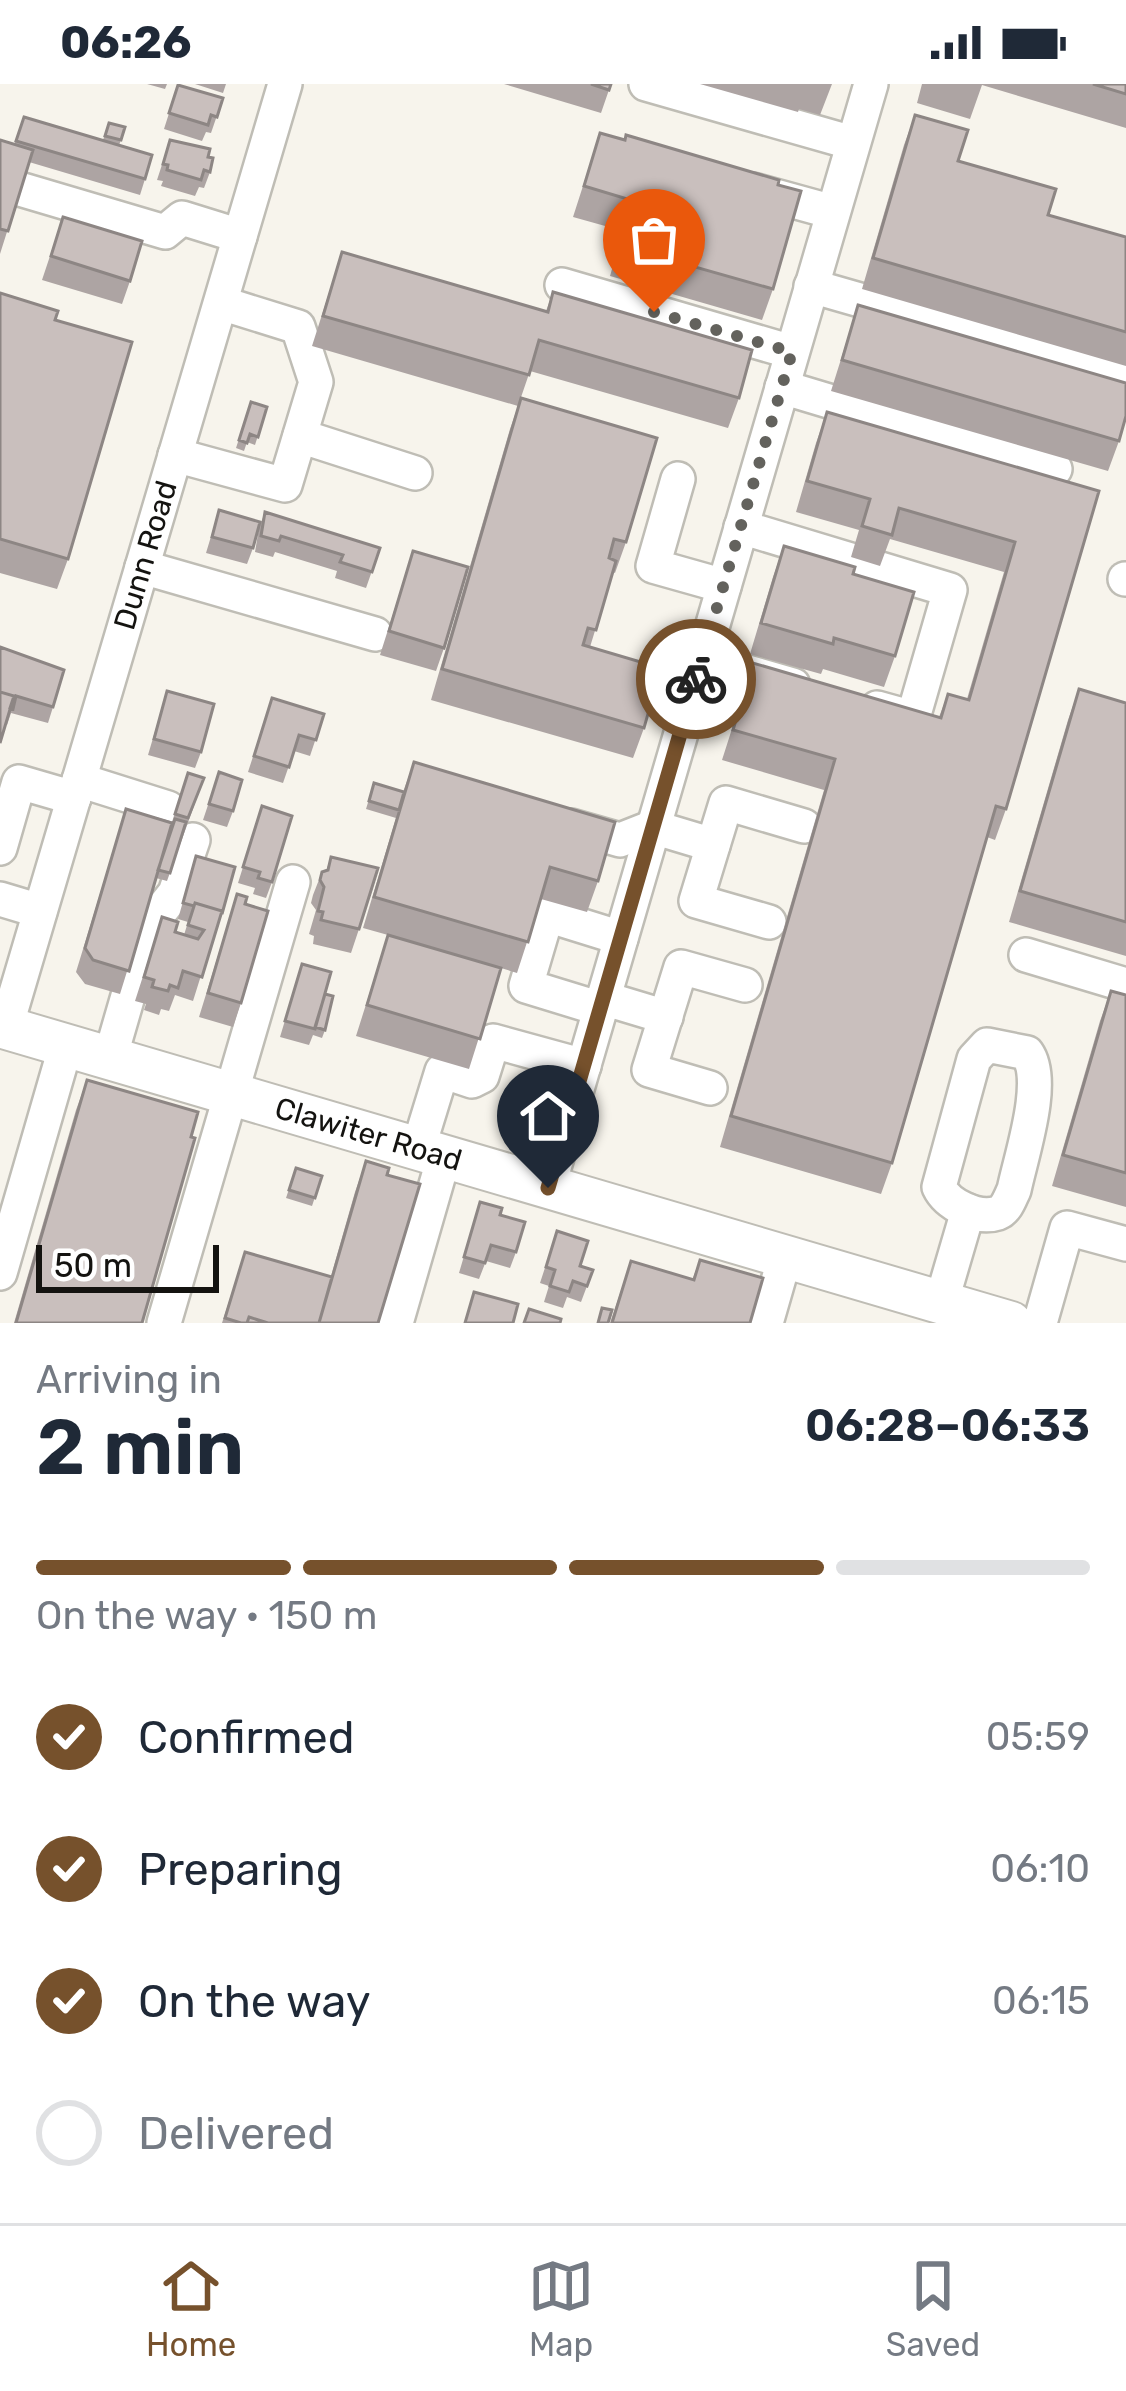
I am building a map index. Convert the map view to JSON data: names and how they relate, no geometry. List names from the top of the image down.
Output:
{
  "streets": {
    "main road": ["Clawiter Road"],
    "street": ["Dunn Road"]
  },
  "crossings": [
    ["Dunn Road", "Clawiter Road"]
  ],
  "scale_bar": "50 m",
  "page": {
    "status": "06:26",
    "scale": "50 m",
    "heading": ["2 min", "Arriving in", "06:28–06:33"],
    "bar": "On the way · 150 m",
    "list": [
      ["Confirmed", "05:59"],
      ["Preparing", "06:10"],
      ["On the way", "06:15"],
      "Delivered"
    ],
    "tabs": ["Home", "Map", "Saved"]
  }
}
